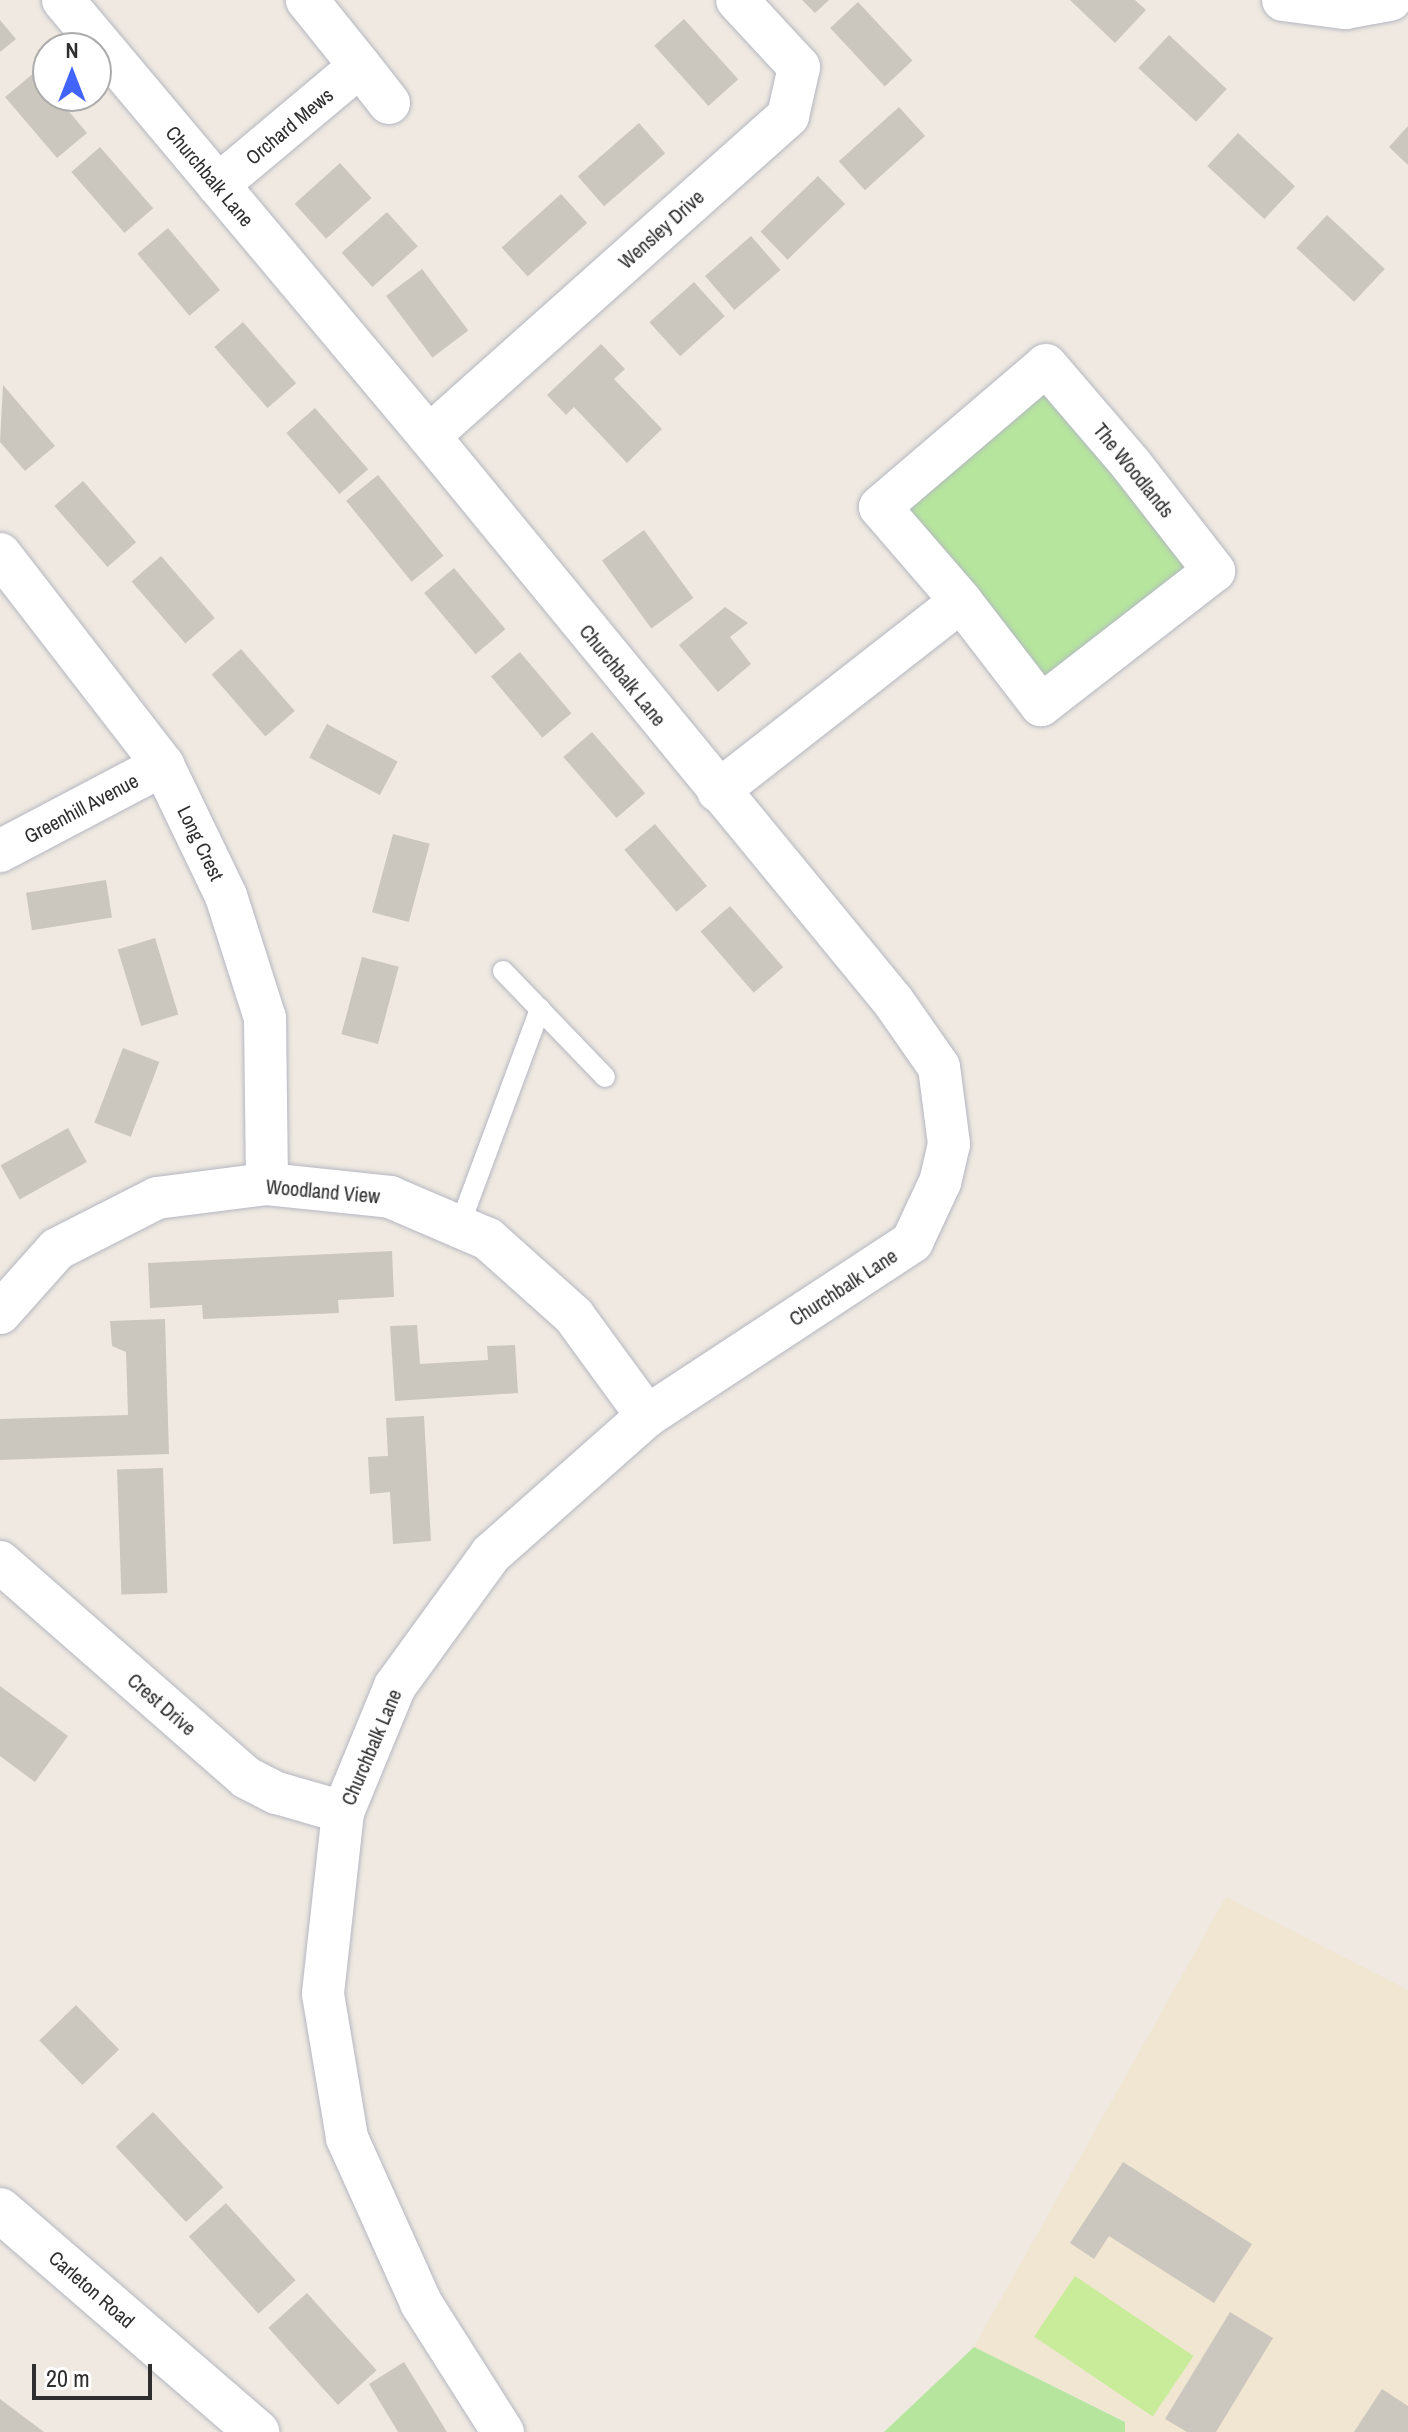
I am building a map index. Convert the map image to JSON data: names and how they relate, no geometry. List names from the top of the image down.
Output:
{
  "streets": {
    "street": [
      "Orchard Mews",
      "Churchbalk Lane",
      "Wensley Drive",
      "The Woodlands",
      "Greenhill Avenue",
      "Long Crest",
      "Woodland View",
      "Crest Drive",
      "Carleton Road"
    ]
  },
  "crossings": [
    ["Orchard Mews", "Churchbalk Lane"],
    ["Churchbalk Lane", "Wensley Drive"],
    ["Churchbalk Lane", "Woodland View"],
    ["Churchbalk Lane", "Crest Drive"],
    ["Greenhill Avenue", "Long Crest"],
    ["Long Crest", "Woodland View"]
  ],
  "scale_bar": "20 m",
  "north": "top"
}
